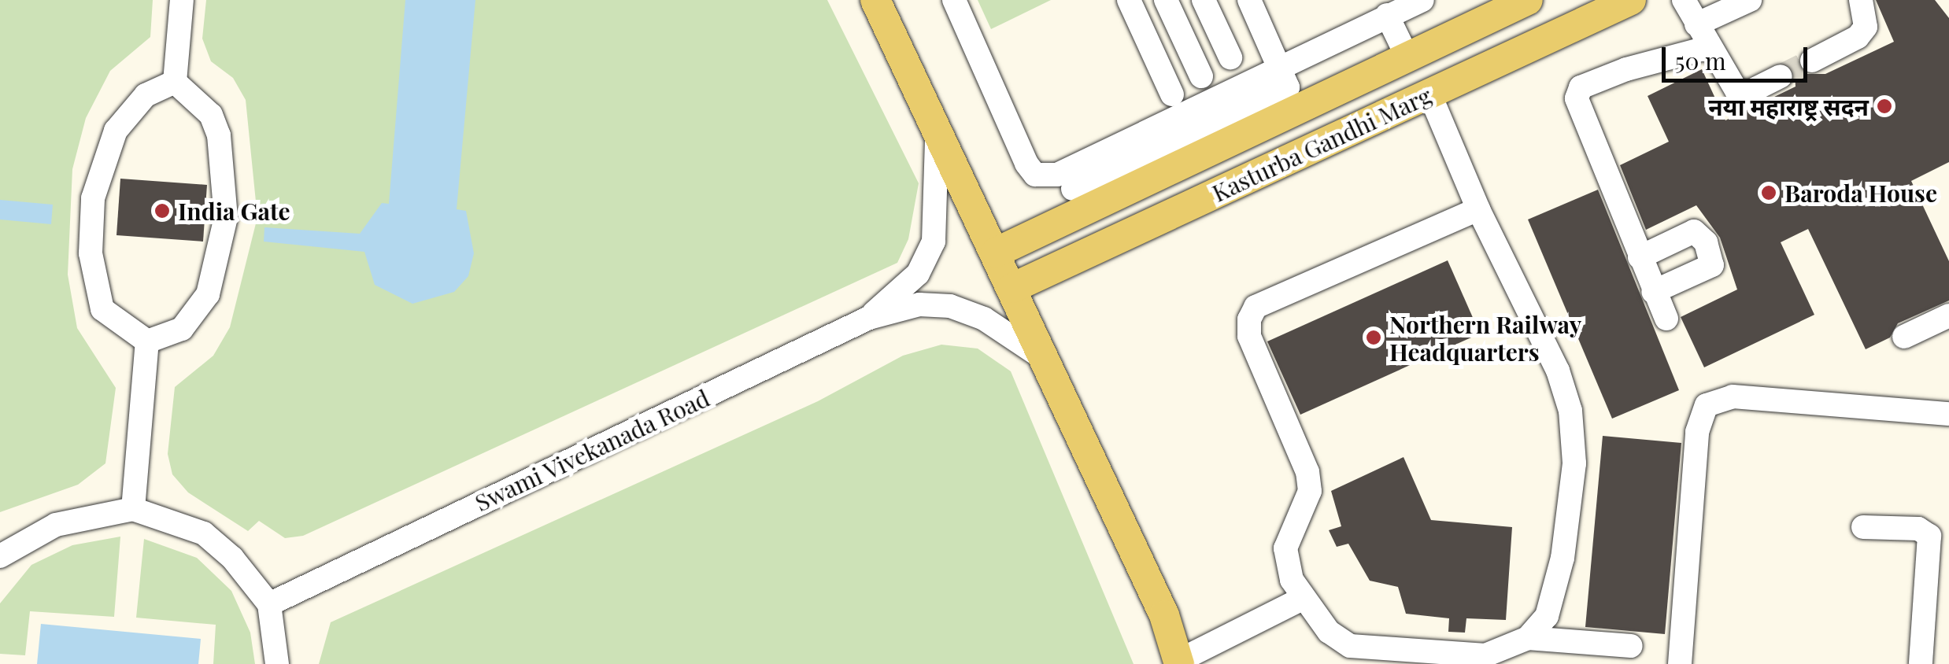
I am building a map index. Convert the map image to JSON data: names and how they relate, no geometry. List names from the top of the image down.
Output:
{
  "streets": {
    "main road": ["Kasturba Gandhi Marg"],
    "street": ["Swami Vivekanada Road"]
  },
  "places": [
    "नया महाराष्ट्र सदन",
    "Baroda House",
    "India Gate",
    "Northern Railway Headquarters"
  ],
  "scale_bar": "50 m"
}
